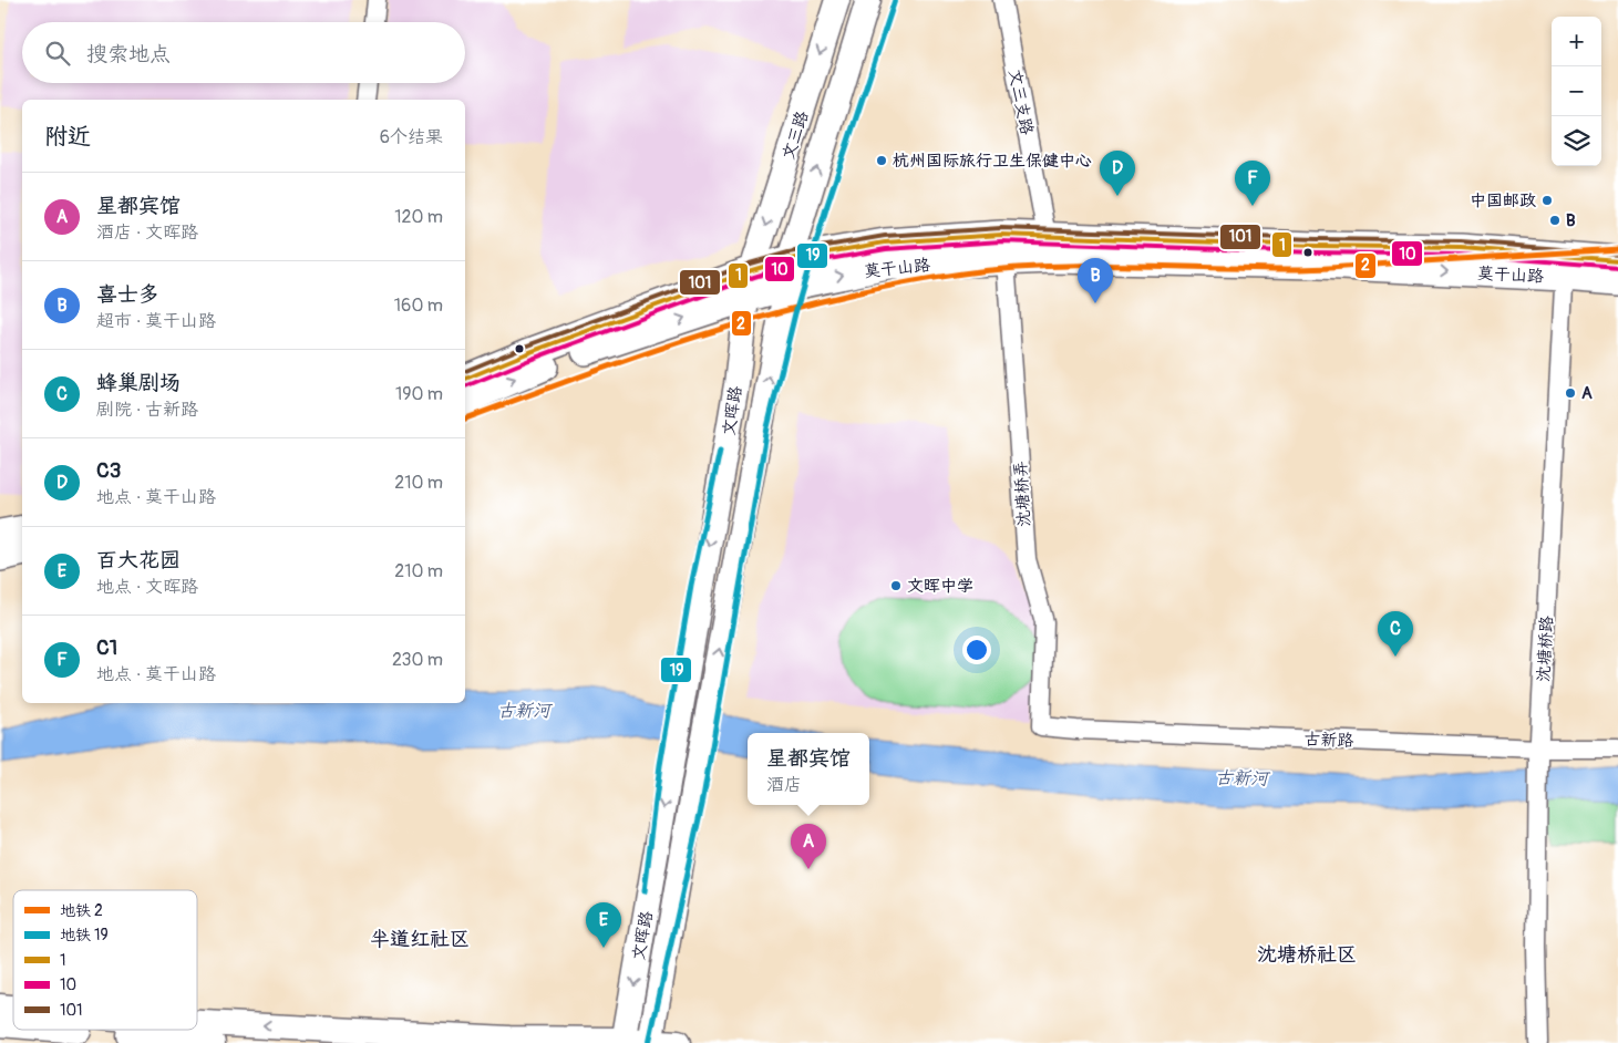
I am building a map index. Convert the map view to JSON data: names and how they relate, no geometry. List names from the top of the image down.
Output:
{
  "streets": {
    "main road": ["文三路", "莫干山路", "文晖路"],
    "street": [
      "文三支路",
      "沈塘桥弄",
      "沈塘桥路",
      "古新路"
    ]
  },
  "crossings": [
    ["文三支路", "莫干山路"],
    ["文三路", "莫干山路"],
    ["文三路", "文晖路"],
    ["莫干山路", "文晖路"],
    ["莫干山路", "沈塘桥弄"],
    ["莫干山路", "沈塘桥路"],
    ["沈塘桥弄", "古新路"],
    ["沈塘桥路", "古新路"]
  ],
  "districts": ["半道红社区", "沈塘桥社区"],
  "water": ["古新河"],
  "places": [
    "杭州国际旅行卫生保健中心",
    "中国邮政",
    "B",
    "A",
    "文晖中学"
  ],
  "lines": [
    "metro line 19",
    "transit line 101",
    "transit line 1",
    "transit line 10",
    "metro line 2"
  ],
  "legend": [
    "地铁 2",
    "地铁 19",
    "1",
    "10",
    "101"
  ],
  "page": {
    "map_buttons": ["+", "−"],
    "search": "搜索地点",
    "heading": ["附近", "6个结果"],
    "pins": [
      "D",
      "F",
      "B",
      "C",
      "A",
      "E"
    ],
    "list": [
      {
        "mark": "A",
        "name": "星都宾馆",
        "note": "酒店 · 文晖路",
        "value": "120 m"
      },
      {
        "mark": "B",
        "name": "喜士多",
        "note": "超市 · 莫干山路",
        "value": "160 m"
      },
      {
        "mark": "C",
        "name": "蜂巢剧场",
        "note": "剧院 · 古新路",
        "value": "190 m"
      },
      {
        "mark": "D",
        "name": "C3",
        "note": "地点 · 莫干山路",
        "value": "210 m"
      },
      {
        "mark": "E",
        "name": "百大花园",
        "note": "地点 · 文晖路",
        "value": "210 m"
      },
      {
        "mark": "F",
        "name": "C1",
        "note": "地点 · 莫干山路",
        "value": "230 m"
      }
    ],
    "popup": ["星都宾馆", "酒店"]
  }
}
